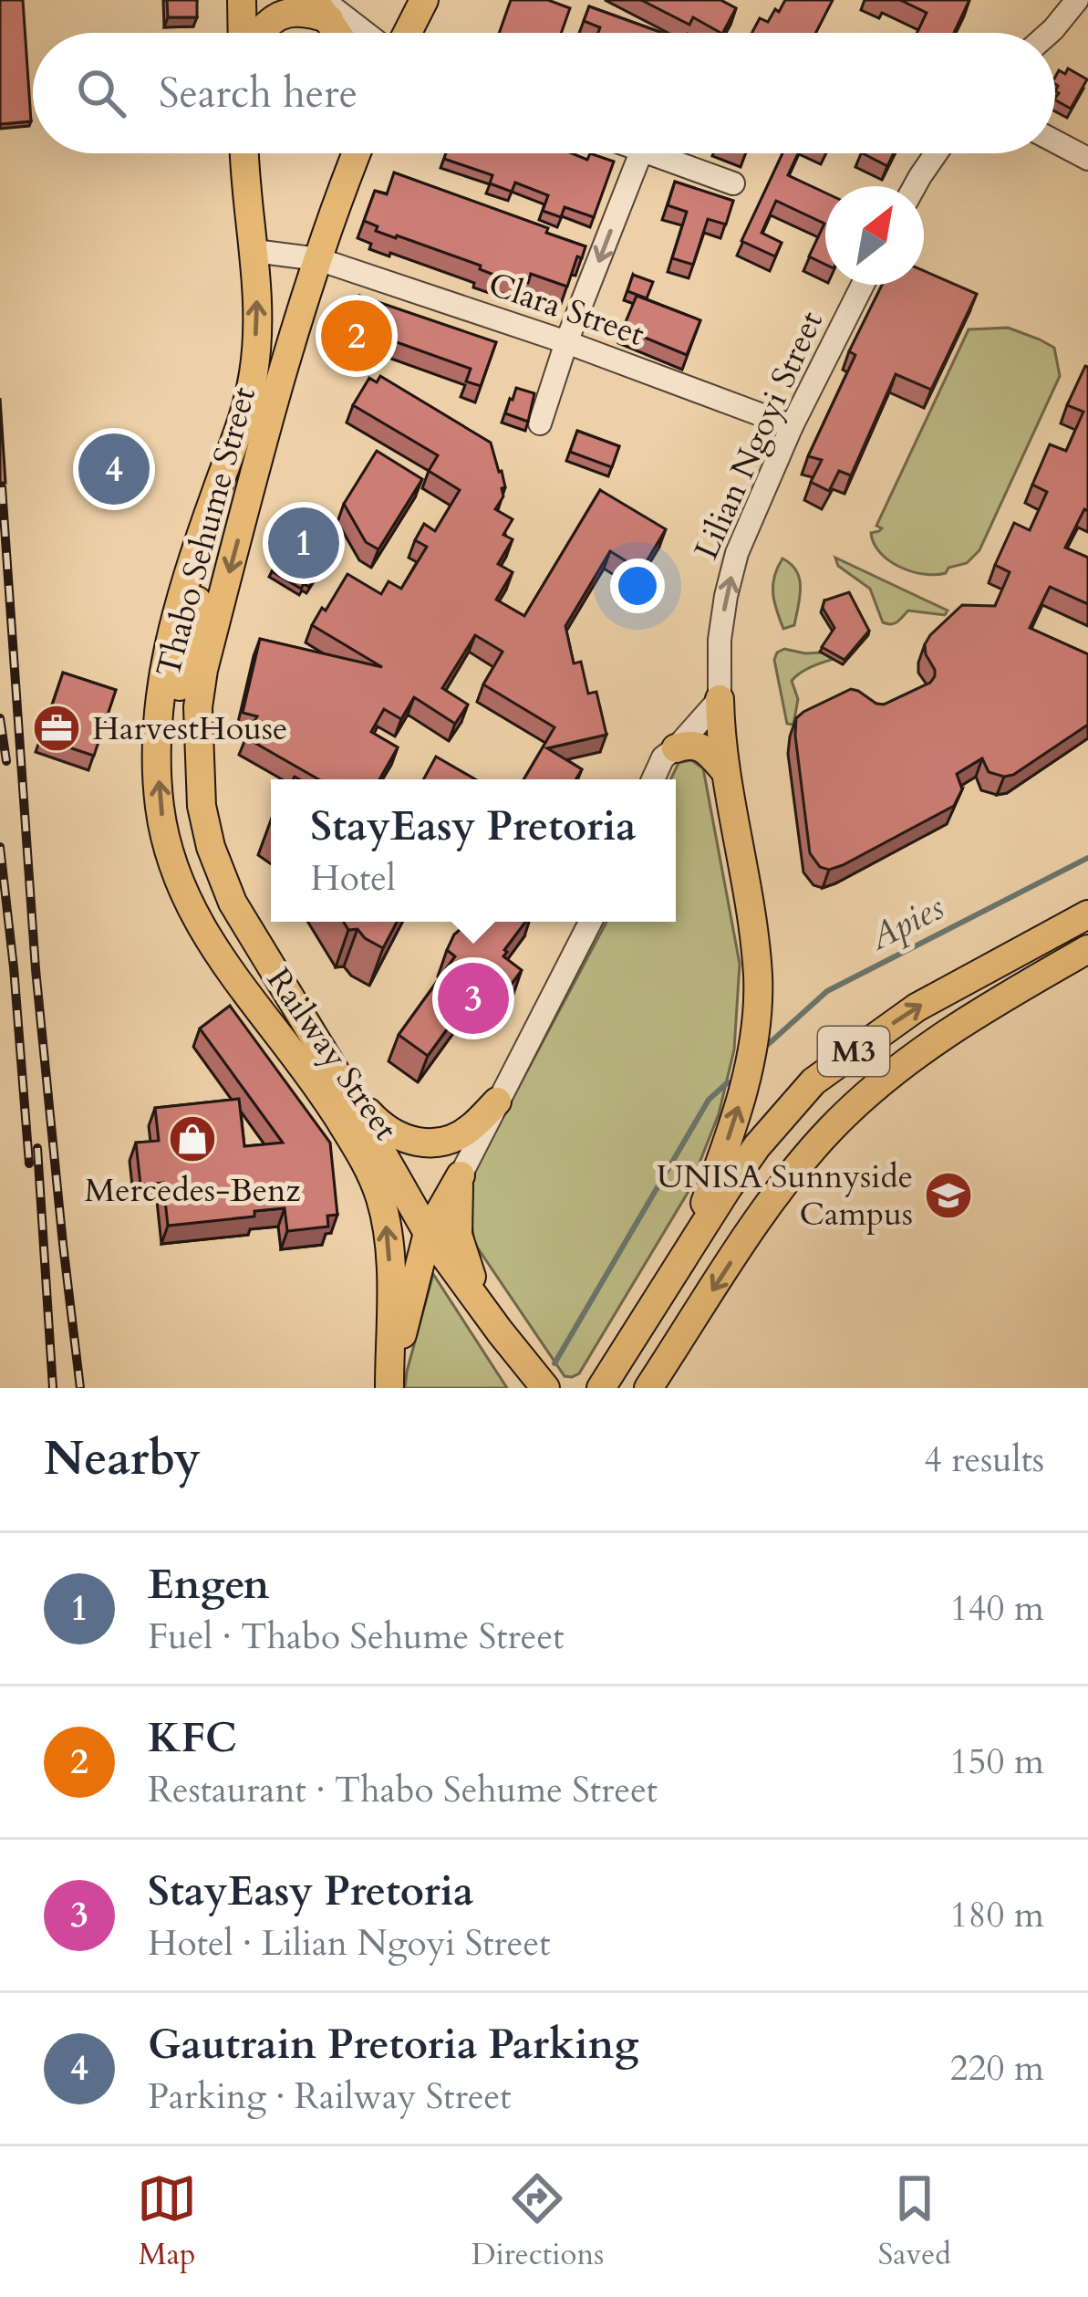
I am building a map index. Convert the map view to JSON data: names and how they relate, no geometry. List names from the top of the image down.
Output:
{
  "streets": {
    "main road": ["Thabo Sehume Street", "M3", "Railway Street"],
    "street": ["Clara Street", "Lilian Ngoyi Street"]
  },
  "crossings": [
    ["Clara Street", "Lilian Ngoyi Street"],
    ["Clara Street", "Thabo Sehume Street"],
    ["Clara Street", "Railway Street"]
  ],
  "one_way": ["Lilian Ngoyi Street", "Railway Street"],
  "water": ["Apies"],
  "places": {
    "office": ["HarvestHouse"],
    "shop": ["Mercedes-Benz"],
    "school or university": ["UNISA Sunnyside Campus"]
  },
  "north": "top right",
  "page": {
    "search": "Search here",
    "pins": [
      "2",
      "4",
      "1",
      "3"
    ],
    "popup": ["StayEasy Pretoria", "Hotel"],
    "heading": ["Nearby", "4 results"],
    "list": [
      {
        "mark": "1",
        "name": "Engen",
        "note": "Fuel · Thabo Sehume Street",
        "value": "140 m"
      },
      {
        "mark": "2",
        "name": "KFC",
        "note": "Restaurant · Thabo Sehume Street",
        "value": "150 m"
      },
      {
        "mark": "3",
        "name": "StayEasy Pretoria",
        "note": "Hotel · Lilian Ngoyi Street",
        "value": "180 m"
      },
      {
        "mark": "4",
        "name": "Gautrain Pretoria Parking",
        "note": "Parking · Railway Street",
        "value": "220 m"
      }
    ],
    "nav": ["Map", "Directions", "Saved"]
  }
}
